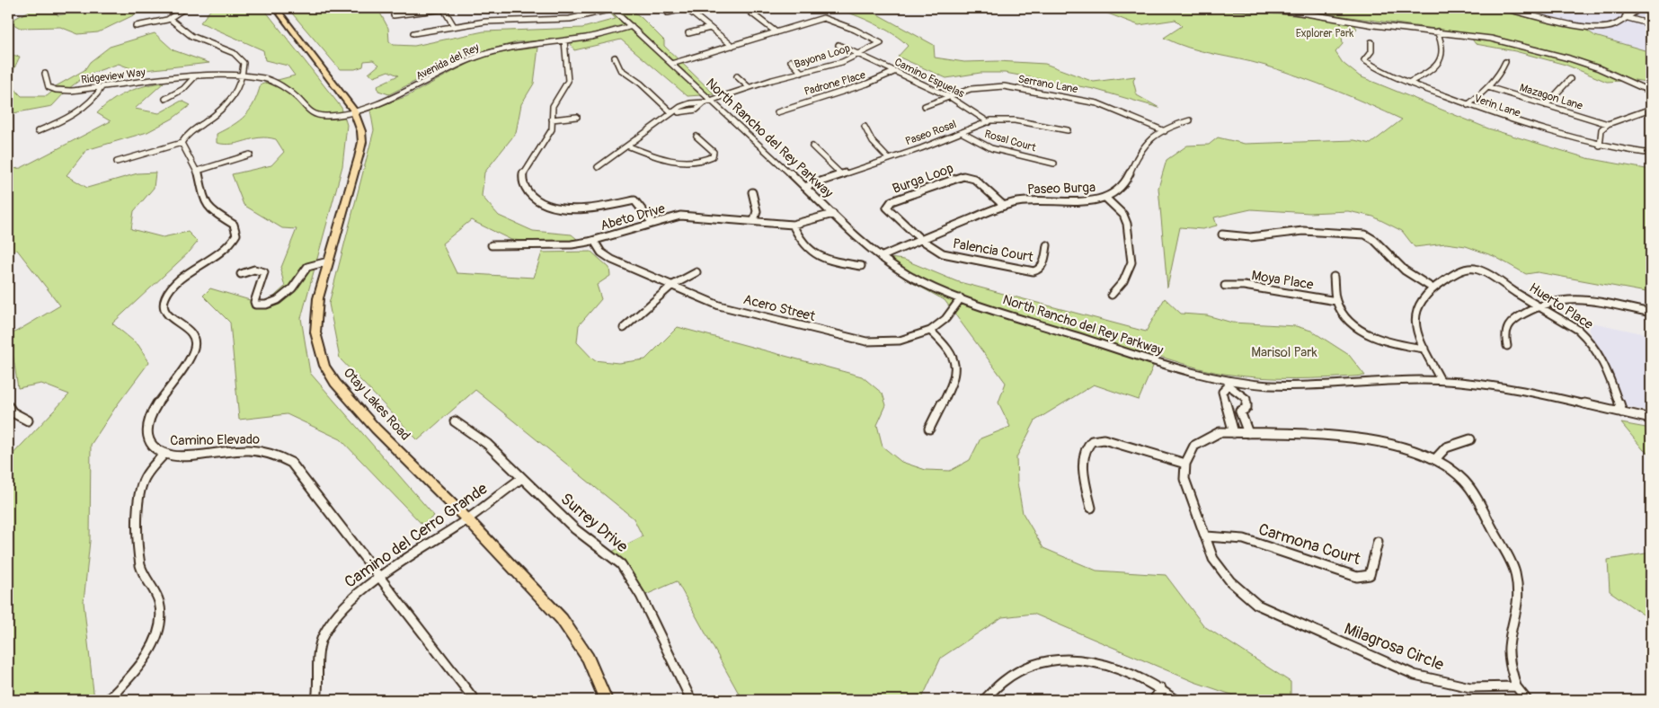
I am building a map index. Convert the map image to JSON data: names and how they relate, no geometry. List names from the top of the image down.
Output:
{
  "streets": {
    "main road": ["Otay Lakes Road"],
    "street": [
      "Bayona Loop",
      "Avenida del Rey",
      "Ridgeview Way",
      "Camino Espuelas",
      "Padrone Place",
      "Serrano Lane",
      "Mazagon Lane",
      "Verin Lane",
      "Paseo Rosal",
      "North Rancho del Rey Parkway",
      "Rosal Court",
      "Burga Loop",
      "Paseo Burga",
      "Abeto Drive",
      "Palencia Court",
      "Moya Place",
      "Huerto Place",
      "Acero Street",
      "Camino Elevado",
      "Surrey Drive",
      "Camino del Cerro Grande",
      "Carmona Court",
      "Milagrosa Circle"
    ]
  },
  "crossings": [
    ["Bayona Loop", "Camino Espuelas"],
    ["Bayona Loop", "North Rancho del Rey Parkway"],
    ["Avenida del Rey", "Ridgeview Way"],
    ["Avenida del Rey", "North Rancho del Rey Parkway"],
    ["Avenida del Rey", "Otay Lakes Road"],
    ["Ridgeview Way", "Otay Lakes Road"],
    ["Camino Espuelas", "Padrone Place"],
    ["Camino Espuelas", "Serrano Lane"],
    ["Camino Espuelas", "Paseo Rosal"],
    ["Serrano Lane", "Paseo Burga"],
    ["Paseo Rosal", "North Rancho del Rey Parkway"],
    ["Paseo Rosal", "Rosal Court"],
    ["North Rancho del Rey Parkway", "Paseo Burga"],
    ["North Rancho del Rey Parkway", "Abeto Drive"],
    ["North Rancho del Rey Parkway", "Huerto Place"],
    ["North Rancho del Rey Parkway", "Acero Street"],
    ["Burga Loop", "Paseo Burga"],
    ["Burga Loop", "Palencia Court"],
    ["Paseo Burga", "Palencia Court"],
    ["Abeto Drive", "Acero Street"],
    ["Otay Lakes Road", "Camino del Cerro Grande"],
    ["Camino Elevado", "Camino del Cerro Grande"],
    ["Surrey Drive", "Camino del Cerro Grande"],
    ["Carmona Court", "Milagrosa Circle"]
  ],
  "parks": ["Explorer Park", "Marisol Park"]
}
